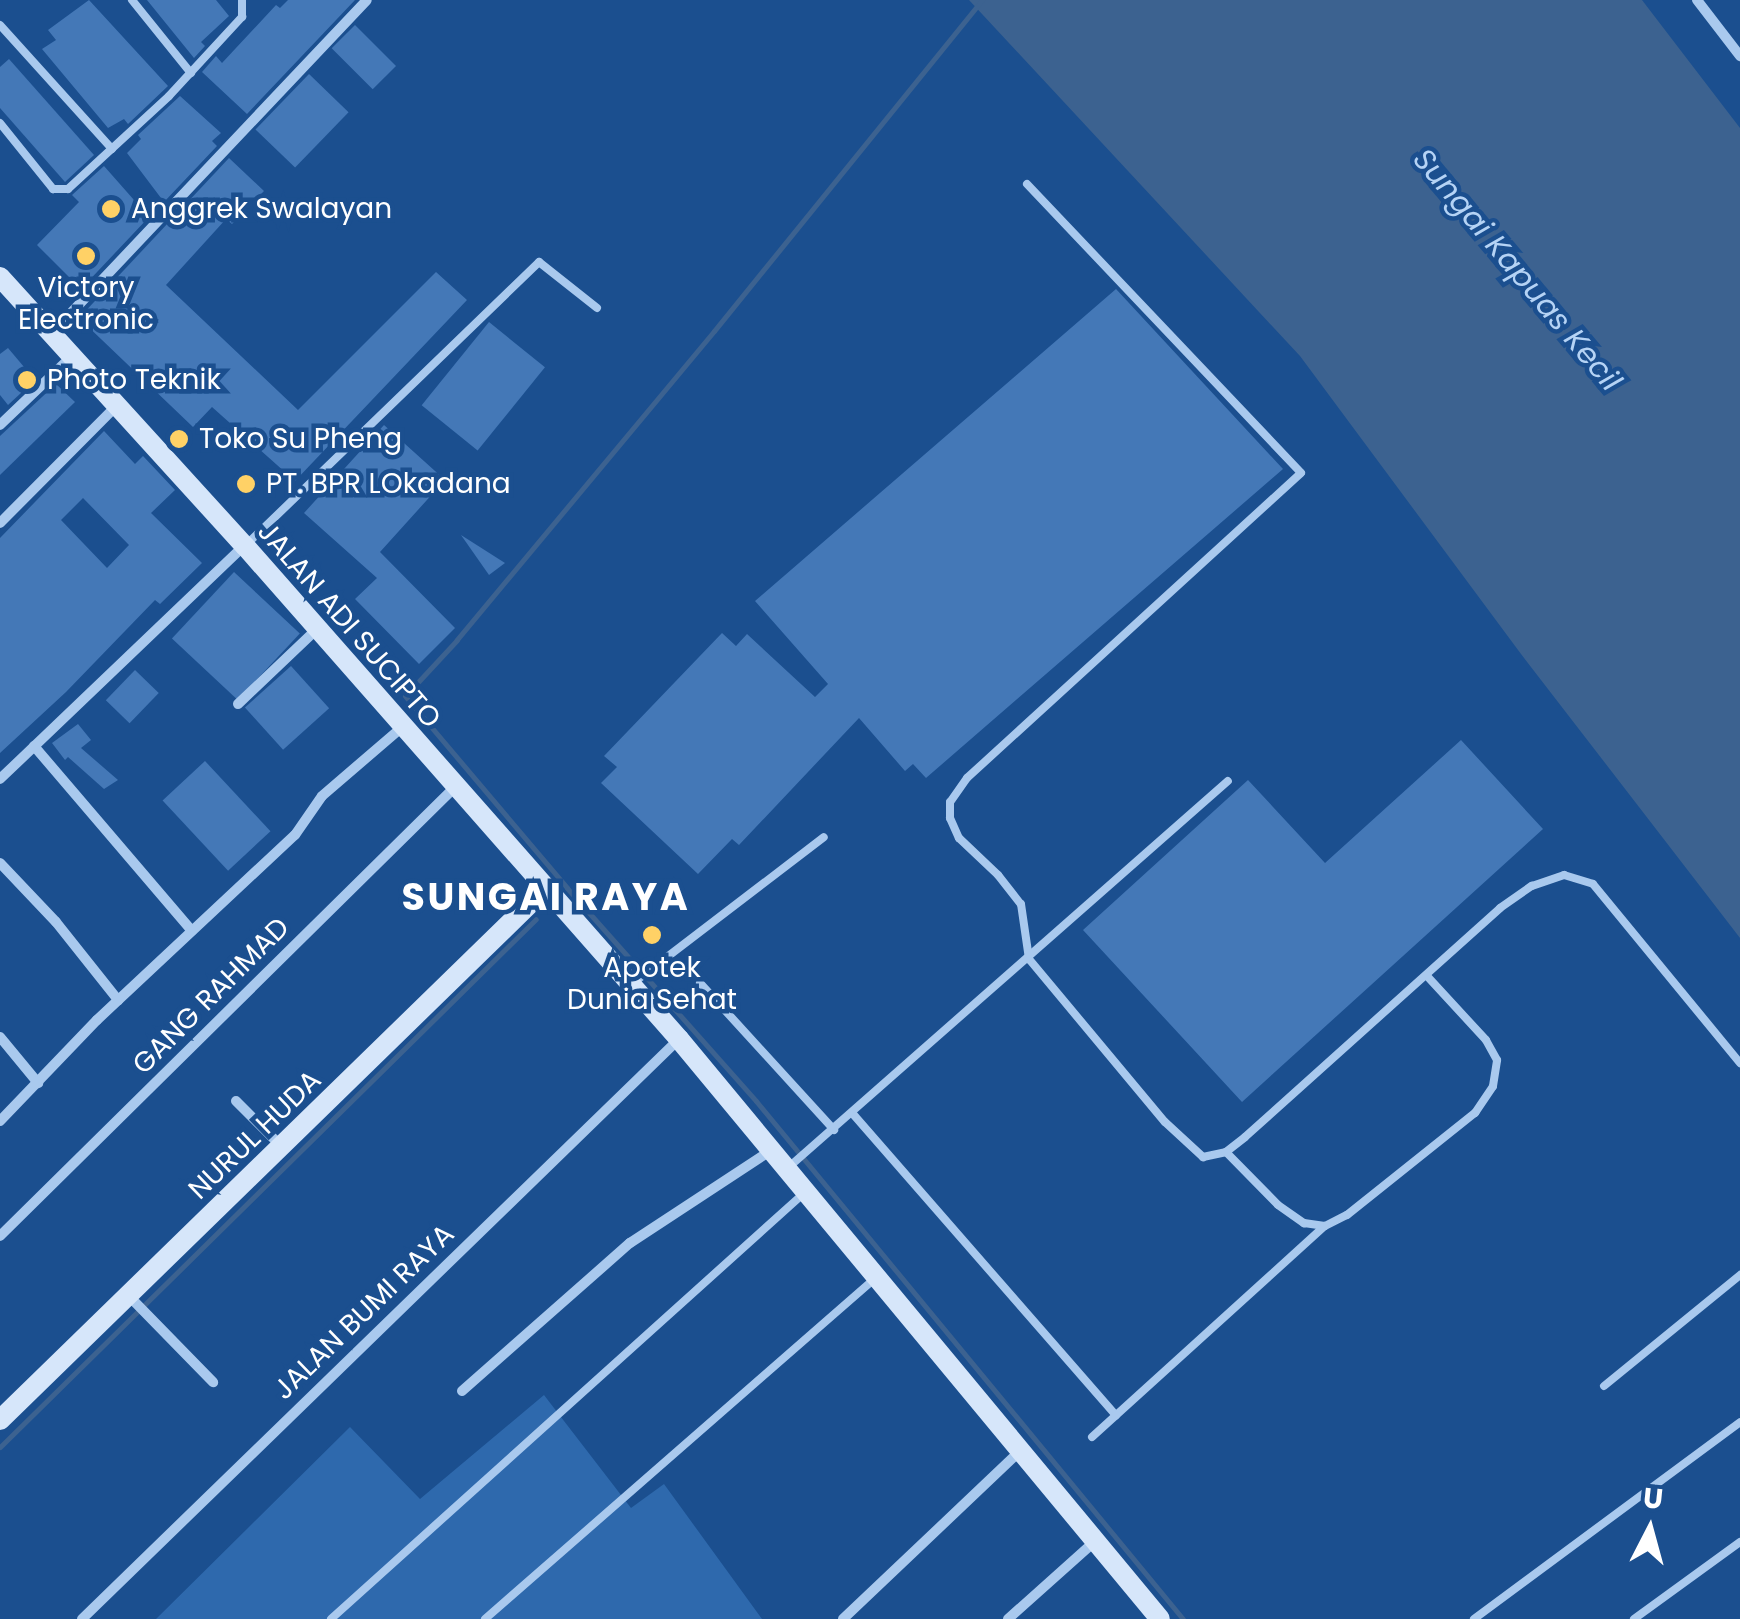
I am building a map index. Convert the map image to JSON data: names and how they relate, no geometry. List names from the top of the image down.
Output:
{
  "streets": {
    "main road": ["JALAN ADI SUCIPTO", "NURUL HUDA"],
    "street": ["GANG RAHMAD", "JALAN BUMI RAYA"]
  },
  "crossings": [
    ["JALAN ADI SUCIPTO", "GANG RAHMAD"],
    ["JALAN ADI SUCIPTO", "NURUL HUDA"],
    ["JALAN ADI SUCIPTO", "JALAN BUMI RAYA"]
  ],
  "districts": ["SUNGAI RAYA"],
  "water": ["Sungai Kapuas Kecil"],
  "places": [
    "Anggrek Swalayan",
    "Victory Electronic",
    "Photo Teknik",
    "Toko Su Pheng",
    "PT. BPR LOkadana",
    "Apotek Dunia Sehat"
  ],
  "north": "top"
}
